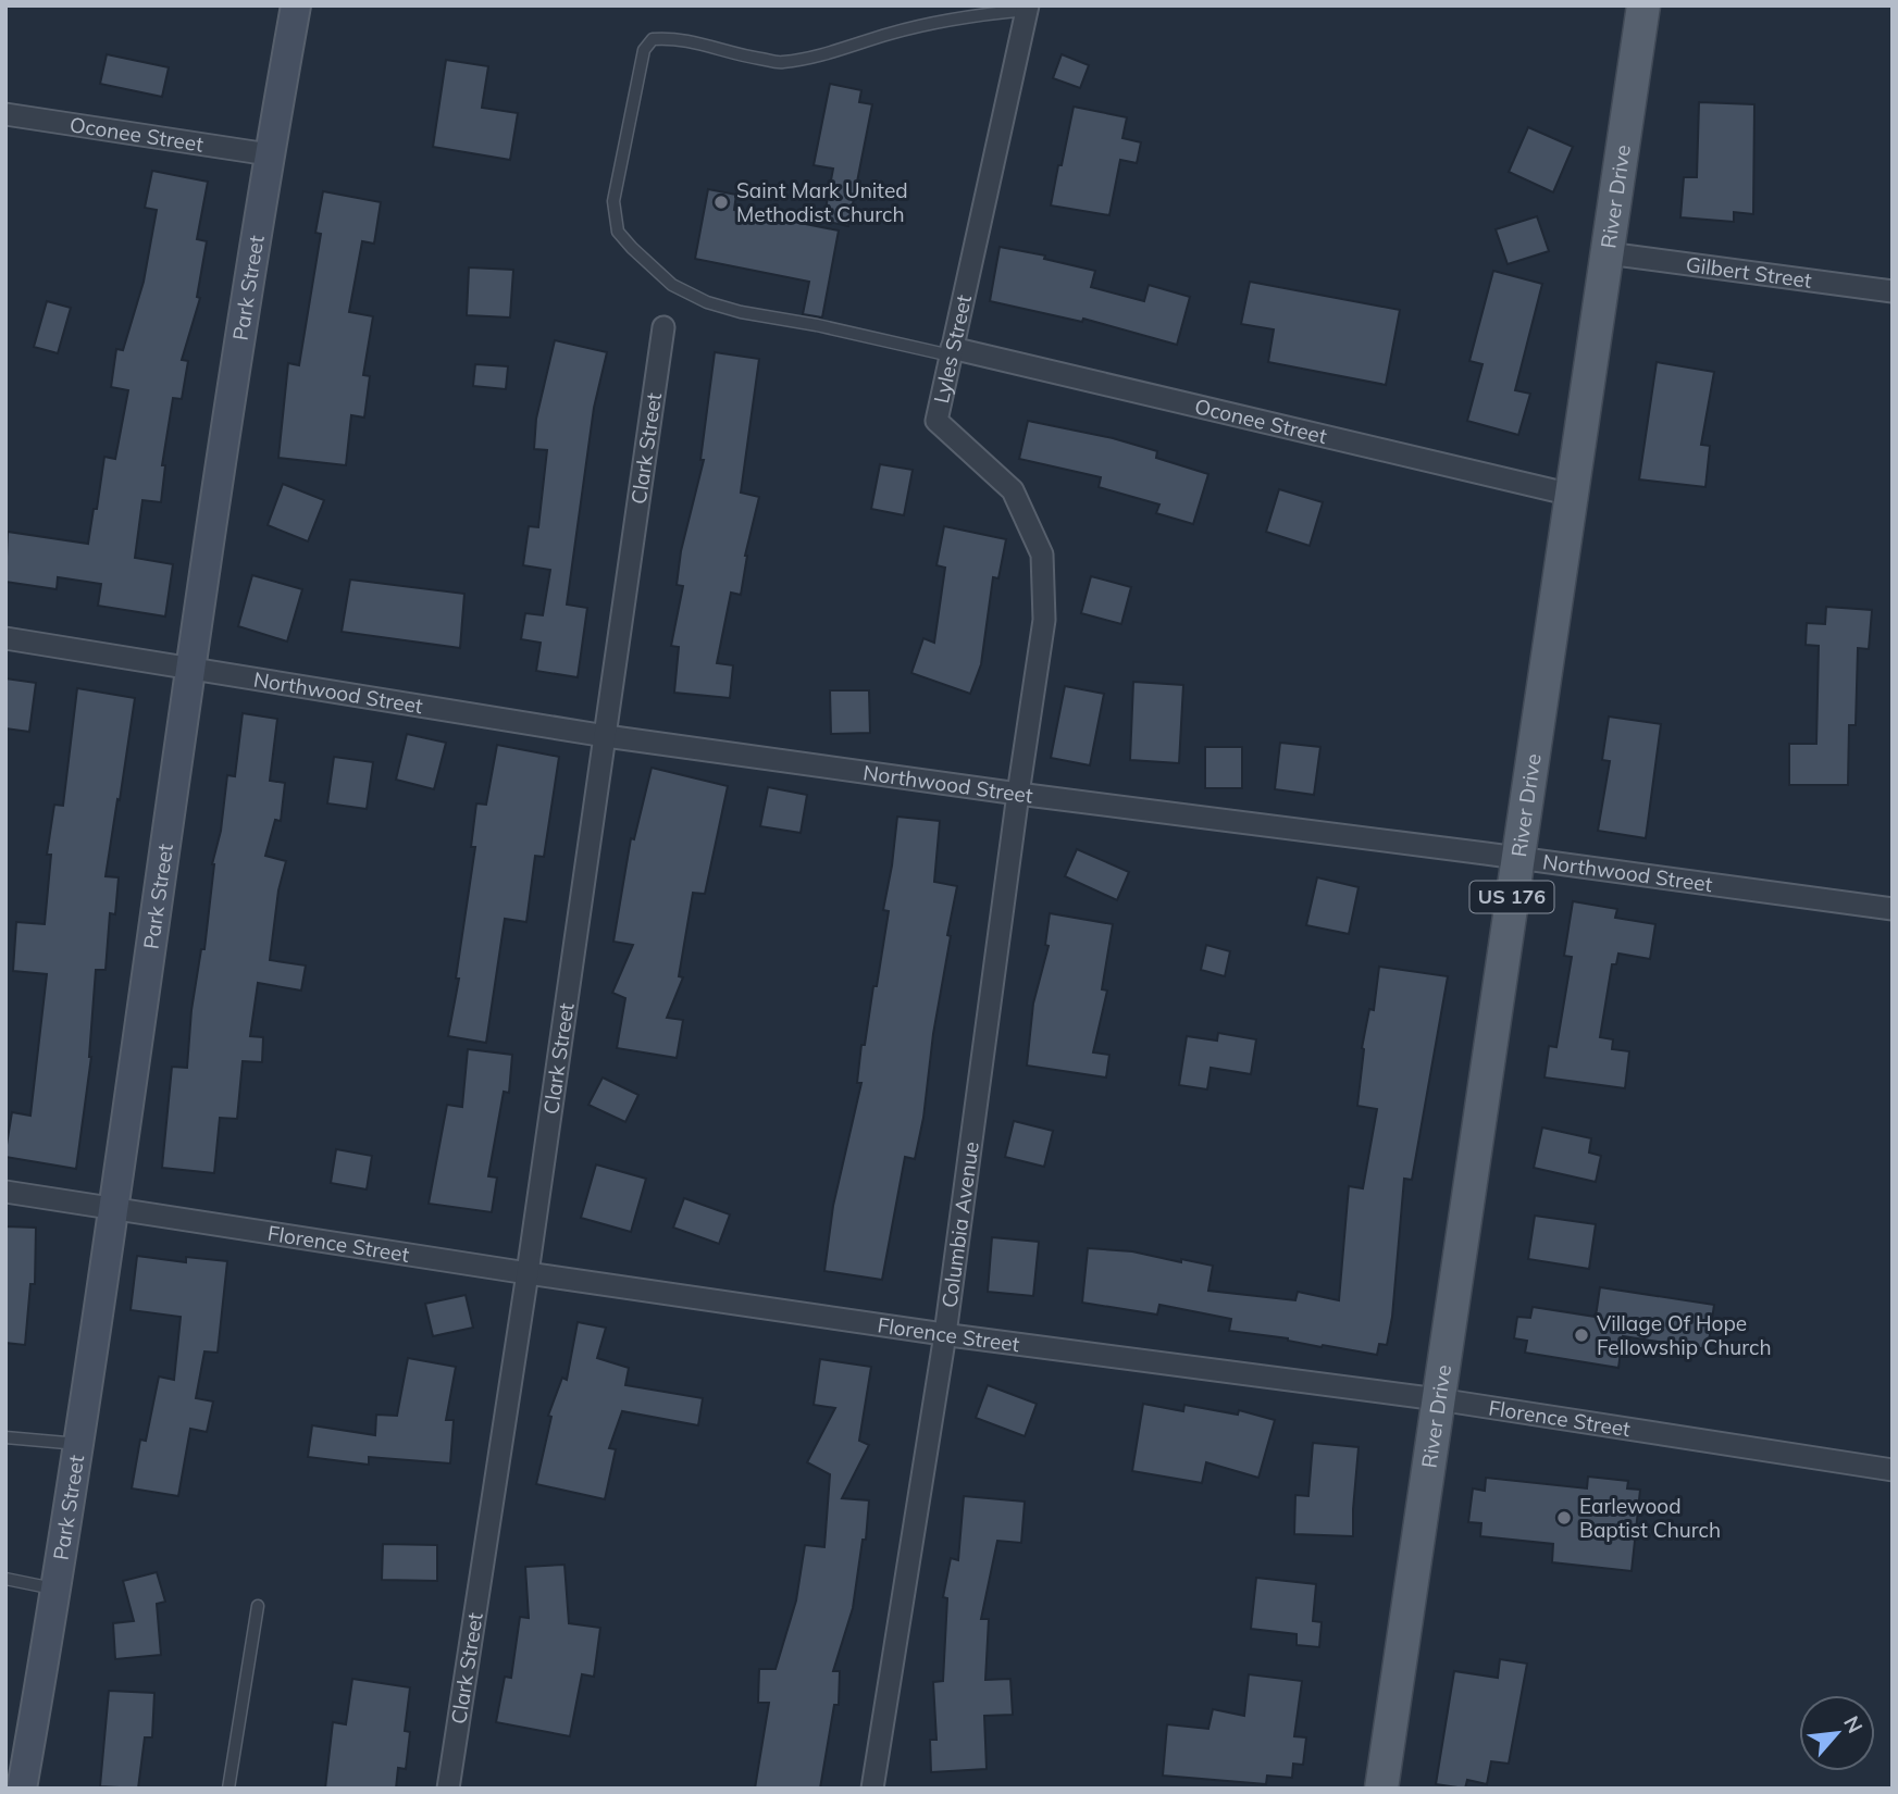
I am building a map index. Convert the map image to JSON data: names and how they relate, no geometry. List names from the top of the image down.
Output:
{
  "streets": {
    "main road": ["River Drive", "US 176"],
    "street": [
      "Oconee Street",
      "Gilbert Street",
      "Park Street",
      "Lyles Street",
      "Clark Street",
      "Northwood Street",
      "Columbia Avenue",
      "Florence Street"
    ]
  },
  "crossings": [
    ["Oconee Street", "River Drive"],
    ["Oconee Street", "Park Street"],
    ["Oconee Street", "Lyles Street"],
    ["River Drive", "Gilbert Street"],
    ["River Drive", "Northwood Street"],
    ["River Drive", "Florence Street"],
    ["Park Street", "Northwood Street"],
    ["Park Street", "Florence Street"],
    ["Lyles Street", "Northwood Street"],
    ["Lyles Street", "Columbia Avenue"],
    ["Clark Street", "Northwood Street"],
    ["Clark Street", "Florence Street"],
    ["Northwood Street", "Columbia Avenue"],
    ["Columbia Avenue", "Florence Street"]
  ],
  "places": ["Saint Mark United Methodist Church", "Village Of Hope Fellowship Church", "Earlewood Baptist Church"],
  "north": "top right"
}
